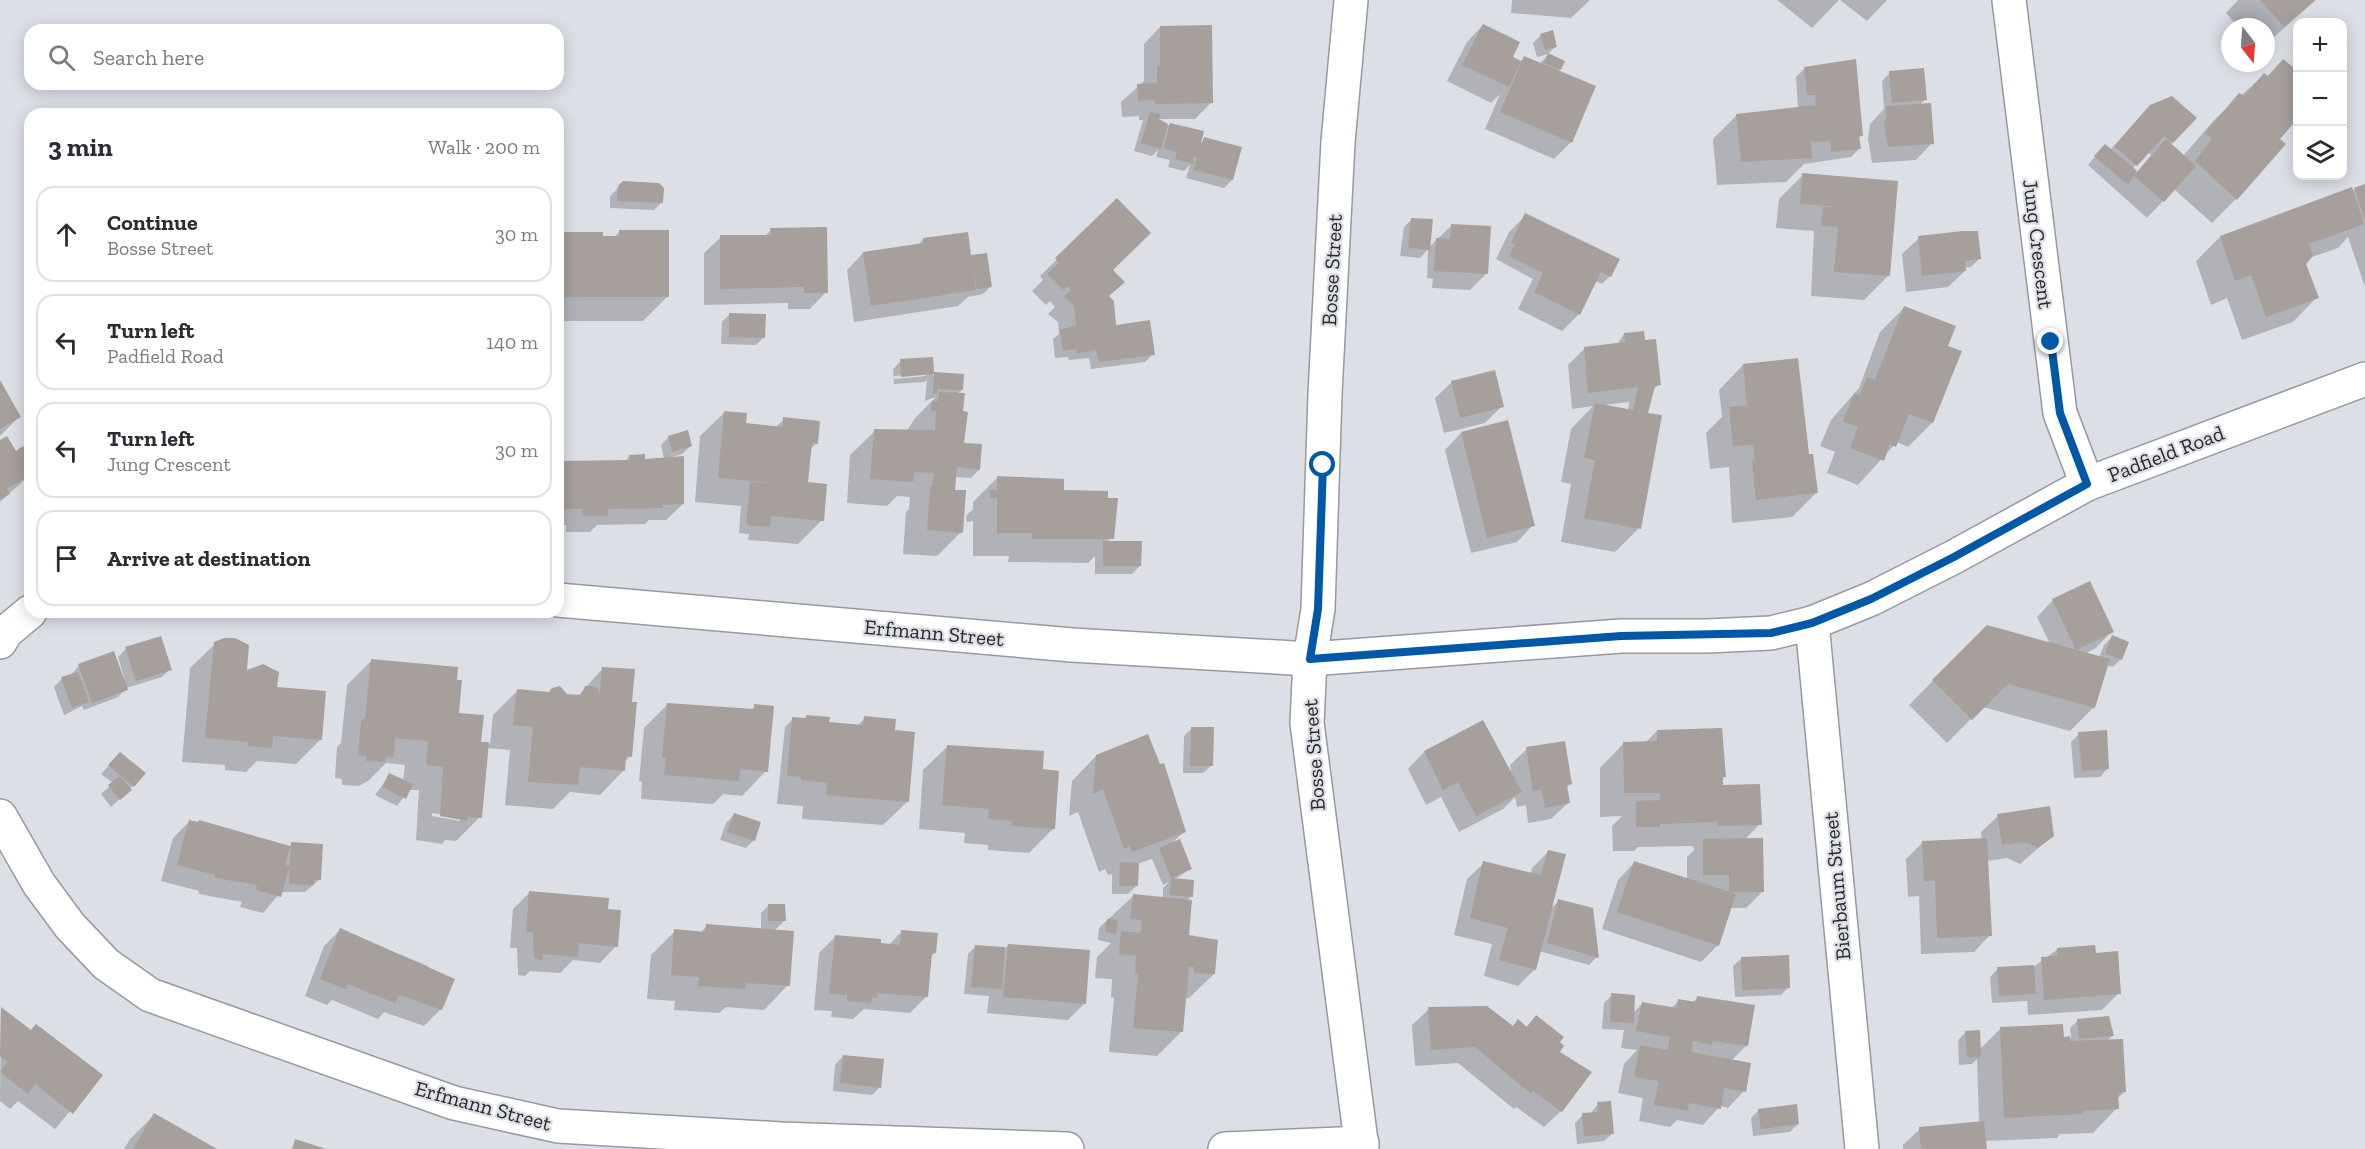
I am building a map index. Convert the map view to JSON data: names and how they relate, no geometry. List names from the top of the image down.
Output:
{
  "streets": {
    "street": [
      "Jung Crescent",
      "Bosse Street",
      "Padfield Road",
      "Erfmann Street",
      "Bierbaum Street"
    ]
  },
  "crossings": [
    ["Jung Crescent", "Padfield Road"],
    ["Bosse Street", "Padfield Road"],
    ["Bosse Street", "Erfmann Street"],
    ["Padfield Road", "Erfmann Street"],
    ["Padfield Road", "Bierbaum Street"]
  ],
  "north": "bottom",
  "page": {
    "map_buttons": ["+", "−"],
    "search": "Search here",
    "heading": ["3 min", "Walk · 200 m"],
    "list": [
      ["Continue", "Bosse Street", "30 m"],
      ["Turn left", "Padfield Road", "140 m"],
      ["Turn left", "Jung Crescent", "30 m"],
      "Arrive at destination"
    ]
  }
}
